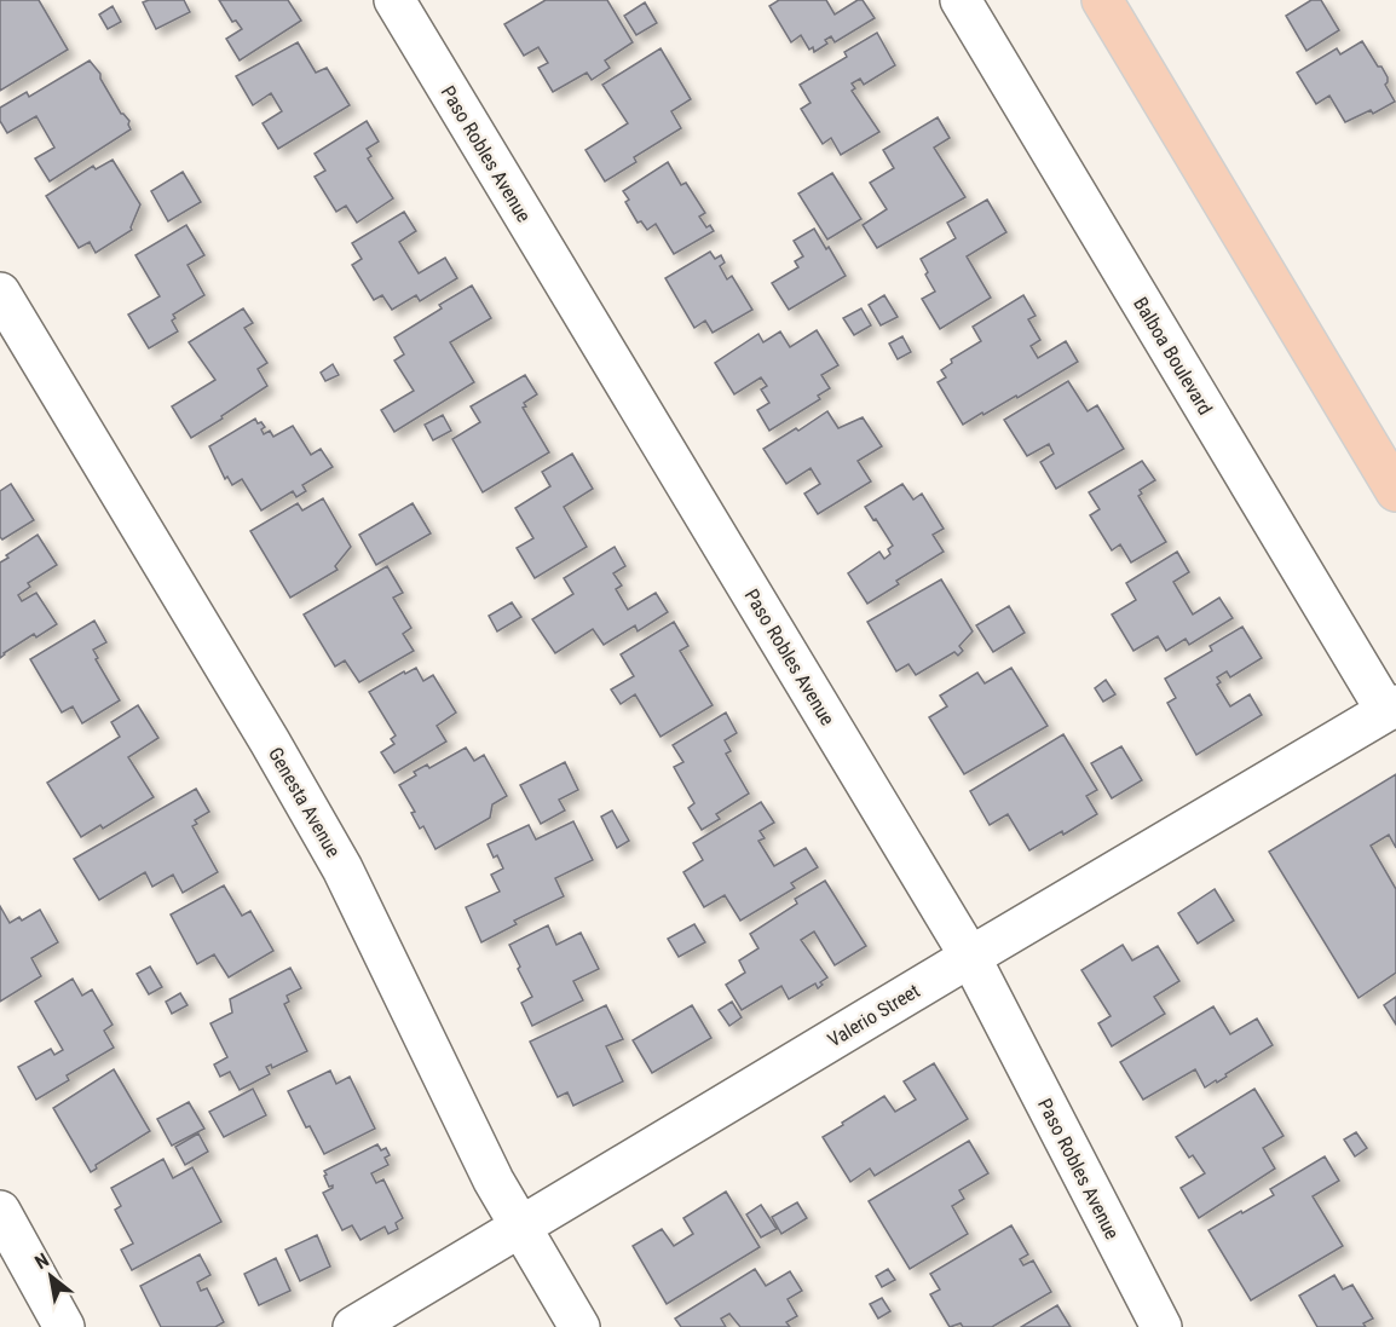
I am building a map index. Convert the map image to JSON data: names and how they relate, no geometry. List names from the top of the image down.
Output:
{
  "streets": {
    "street": [
      "Paso Robles Avenue",
      "Balboa Boulevard",
      "Genesta Avenue",
      "Valerio Street"
    ]
  },
  "crossings": [
    ["Paso Robles Avenue", "Valerio Street"],
    ["Balboa Boulevard", "Valerio Street"],
    ["Genesta Avenue", "Valerio Street"]
  ],
  "north": "top left"
}
